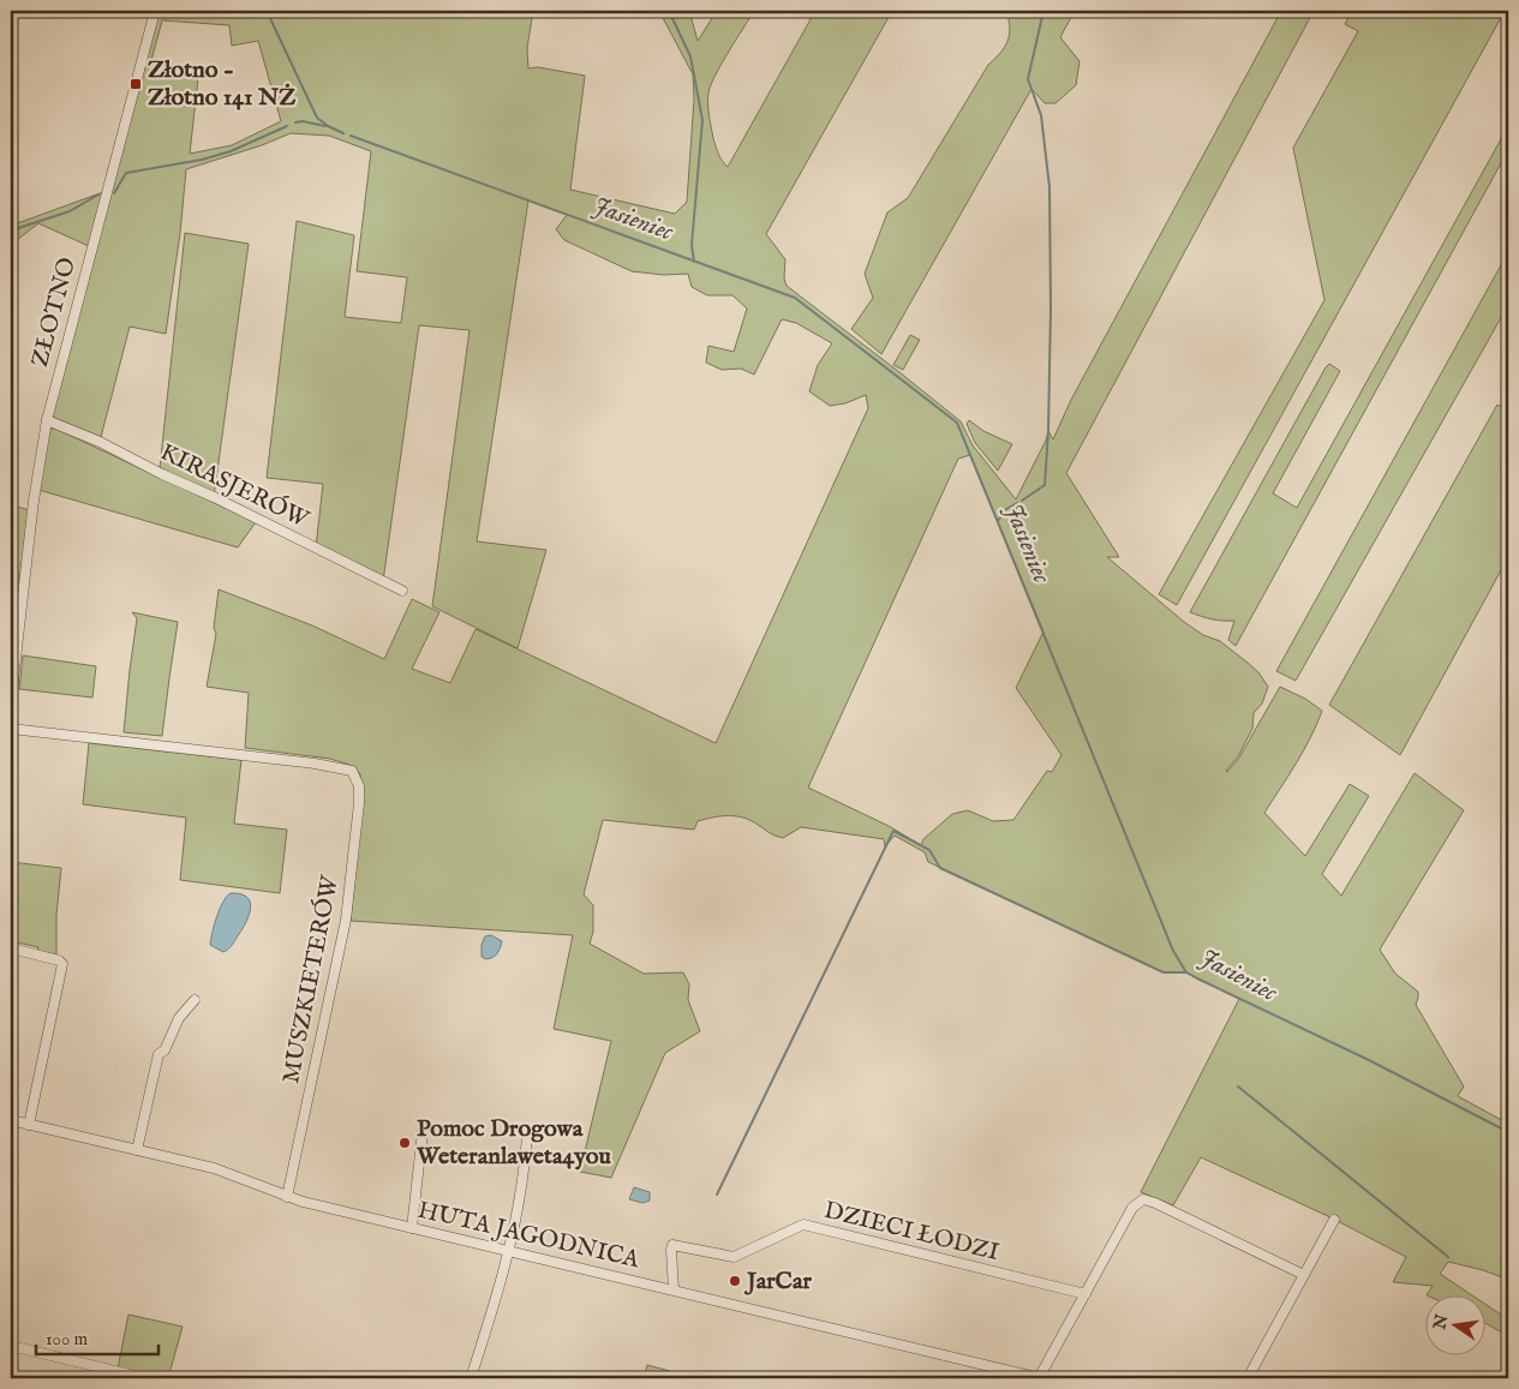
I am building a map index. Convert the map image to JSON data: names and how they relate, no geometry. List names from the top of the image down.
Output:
{
  "streets": {
    "street": [
      "ZŁOTNO",
      "KIRASJERÓW",
      "MUSZKIETERÓW",
      "DZIECI ŁODZI",
      "HUTA JAGODNICA"
    ]
  },
  "crossings": [
    ["ZŁOTNO", "KIRASJERÓW"],
    ["MUSZKIETERÓW", "HUTA JAGODNICA"],
    ["DZIECI ŁODZI", "HUTA JAGODNICA"]
  ],
  "water": ["Jasieniec"],
  "places": {
    "transit": ["Złotno - Złotno 141 NŻ"],
    "other": ["Pomoc Drogowa Weteranlaweta4you", "JarCar"]
  },
  "scale_bar": "100 m",
  "north": "left"
}
